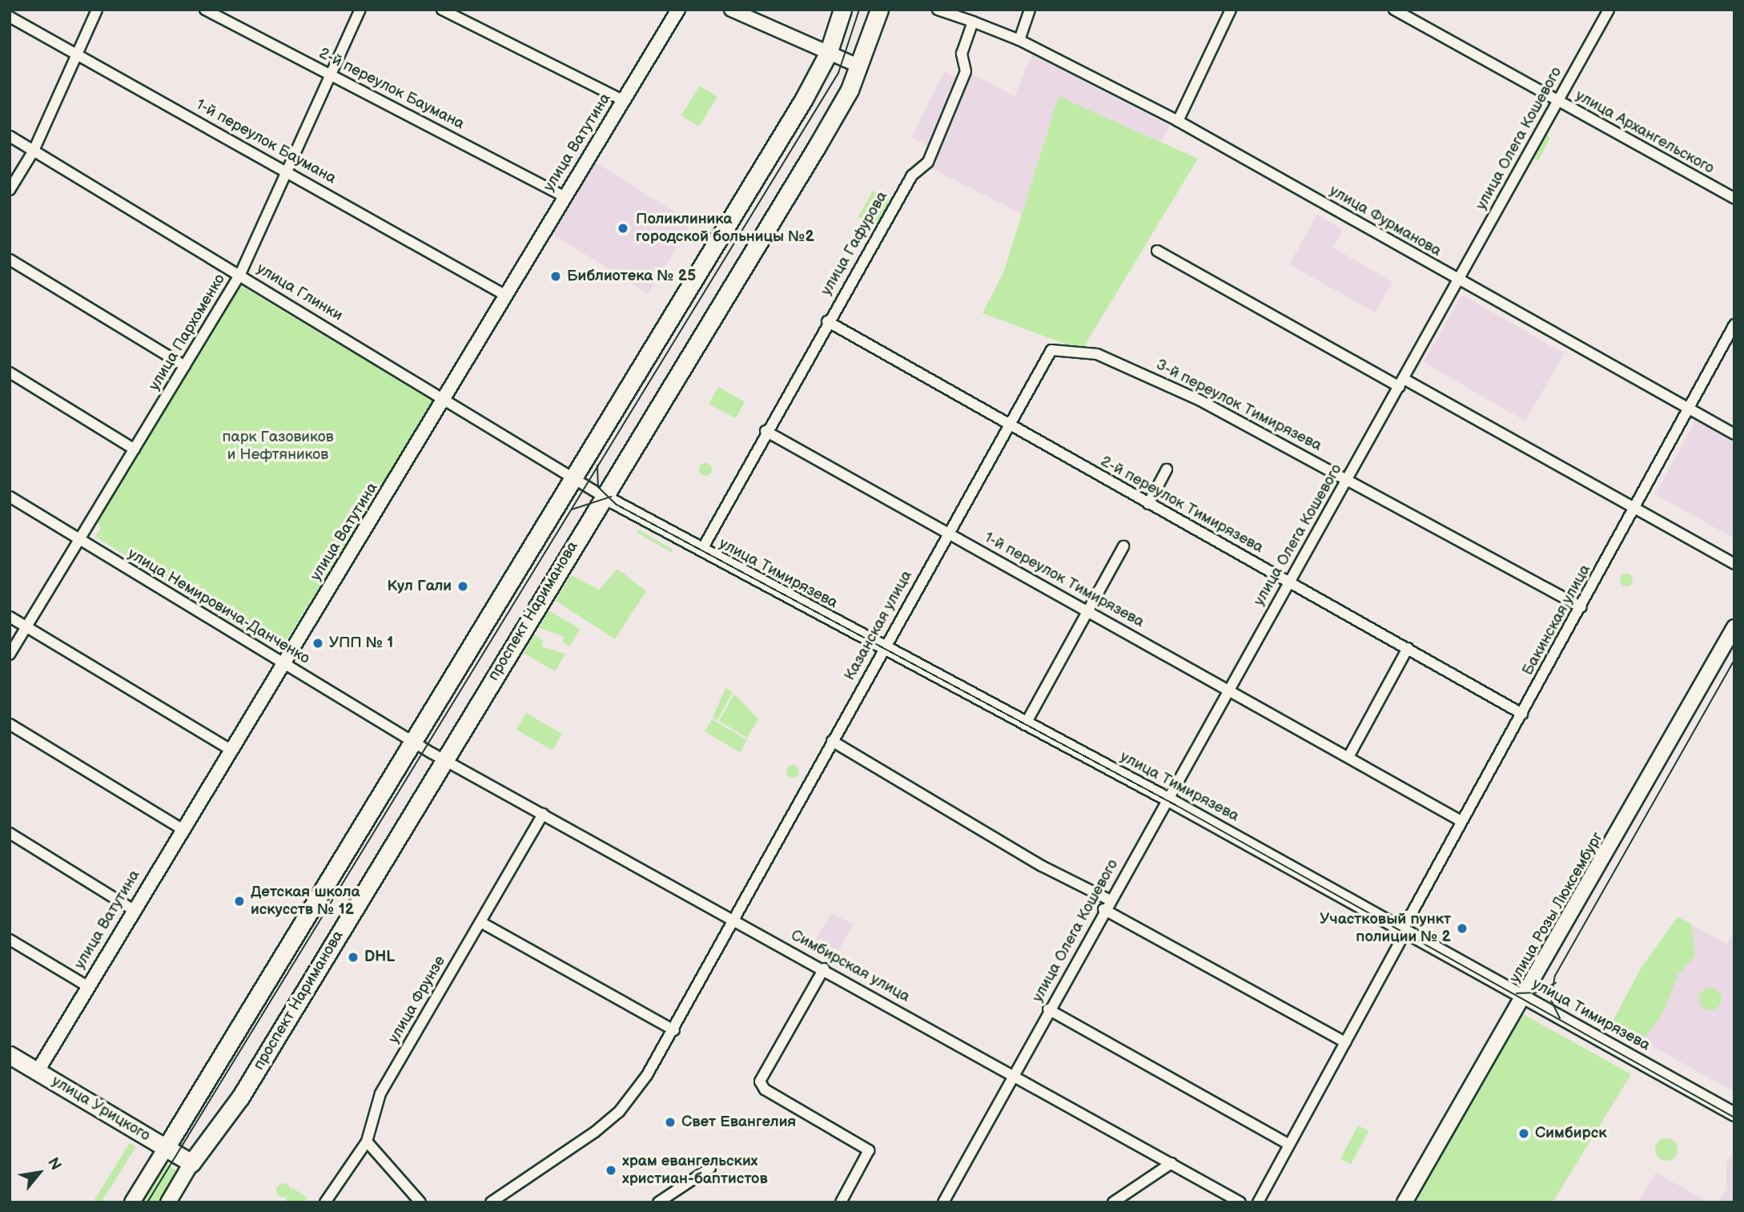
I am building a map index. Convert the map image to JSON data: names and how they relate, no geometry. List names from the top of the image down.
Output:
{
  "streets": {
    "main road": ["проспект Нариманова", "улица Розы Люксембург", "улица Урицкого"],
    "street": [
      "2-й переулок Баумана",
      "улица Архангельского",
      "улица Олега Кошевого",
      "1-й переулок Баумана",
      "улица Ватутина",
      "улица Фурманова",
      "улица Гафурова",
      "улица Глинки",
      "улица Пархоменко",
      "3-й переулок Тимирязева",
      "2-й переулок Тимирязева",
      "улица Тимирязева",
      "1-й переулок Тимирязева",
      "улица Немировича-Данченко",
      "Бакинская улица",
      "Казанская улица",
      "Симбирская улица",
      "улица Фрунзе"
    ]
  },
  "crossings": [
    ["2-й переулок Баумана", "улица Ватутина"],
    ["2-й переулок Баумана", "улица Пархоменко"],
    ["улица Архангельского", "улица Олега Кошевого"],
    ["улица Олега Кошевого", "улица Фурманова"],
    ["улица Олега Кошевого", "3-й переулок Тимирязева"],
    ["улица Олега Кошевого", "2-й переулок Тимирязева"],
    ["улица Олега Кошевого", "улица Тимирязева"],
    ["улица Олега Кошевого", "1-й переулок Тимирязева"],
    ["улица Олега Кошевого", "Симбирская улица"],
    ["1-й переулок Баумана", "улица Ватутина"],
    ["1-й переулок Баумана", "улица Пархоменко"],
    ["улица Ватутина", "улица Глинки"],
    ["улица Ватутина", "улица Немировича-Данченко"],
    ["улица Ватутина", "улица Урицкого"],
    ["улица Фурманова", "Бакинская улица"],
    ["улица Гафурова", "2-й переулок Тимирязева"],
    ["улица Гафурова", "улица Тимирязева"],
    ["улица Гафурова", "1-й переулок Тимирязева"],
    ["улица Глинки", "улица Пархоменко"],
    ["улица Глинки", "улица Тимирязева"],
    ["улица Глинки", "проспект Нариманова"],
    ["улица Пархоменко", "улица Немировича-Данченко"],
    ["3-й переулок Тимирязева", "Бакинская улица"],
    ["3-й переулок Тимирязева", "Казанская улица"],
    ["2-й переулок Тимирязева", "Бакинская улица"],
    ["2-й переулок Тимирязева", "Казанская улица"],
    ["улица Тимирязева", "проспект Нариманова"],
    ["улица Тимирязева", "Бакинская улица"],
    ["улица Тимирязева", "Казанская улица"],
    ["улица Тимирязева", "улица Розы Люксембург"],
    ["1-й переулок Тимирязева", "Бакинская улица"],
    ["1-й переулок Тимирязева", "Казанская улица"],
    ["улица Немировича-Данченко", "проспект Нариманова"],
    ["улица Немировича-Данченко", "Симбирская улица"],
    ["проспект Нариманова", "Симбирская улица"],
    ["проспект Нариманова", "улица Урицкого"],
    ["Казанская улица", "Симбирская улица"],
    ["Симбирская улица", "улица Фрунзе"]
  ],
  "parks": ["парк Газовиков и Нефтяников"],
  "places": [
    "Поликлиника городской больницы №2",
    "Библиотека № 25",
    "Кул Гали",
    "УПП № 1",
    "Детская школа искусств № 12",
    "Участковый пункт полиции № 2",
    "DHL",
    "Свет Евангелия",
    "Симбирск",
    "храм евангельских христиан-баптистов"
  ],
  "north": "top right"
}
